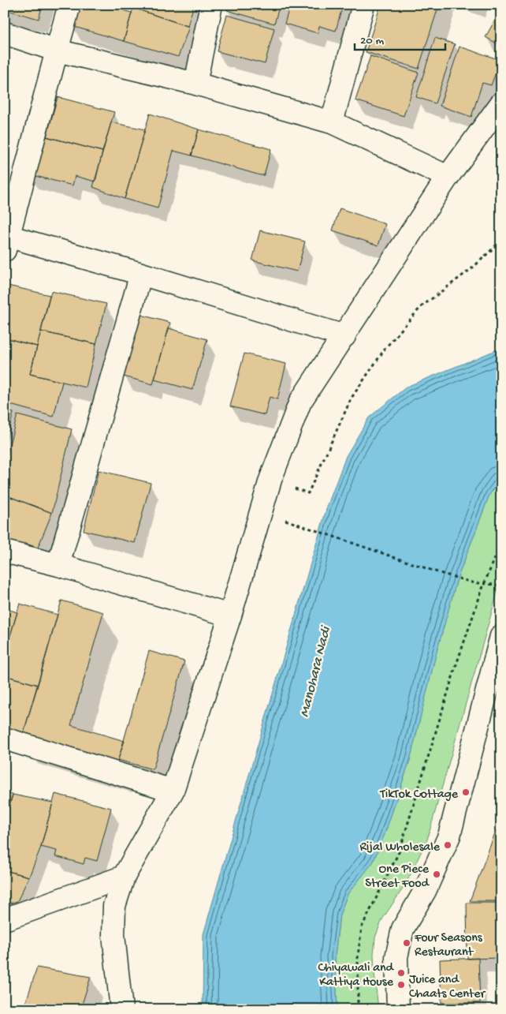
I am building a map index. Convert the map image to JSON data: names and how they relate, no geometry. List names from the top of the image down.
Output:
{
  "water": ["Manohara Nadi"],
  "places": [
    "TikTok Cottage",
    "Rijal Wholesale",
    "One Piece Street Food",
    "Four Seasons Restaurant",
    "Chiyawali and Kattiya House",
    "Juice and Chaats Center"
  ],
  "scale_bar": "20 m"
}
